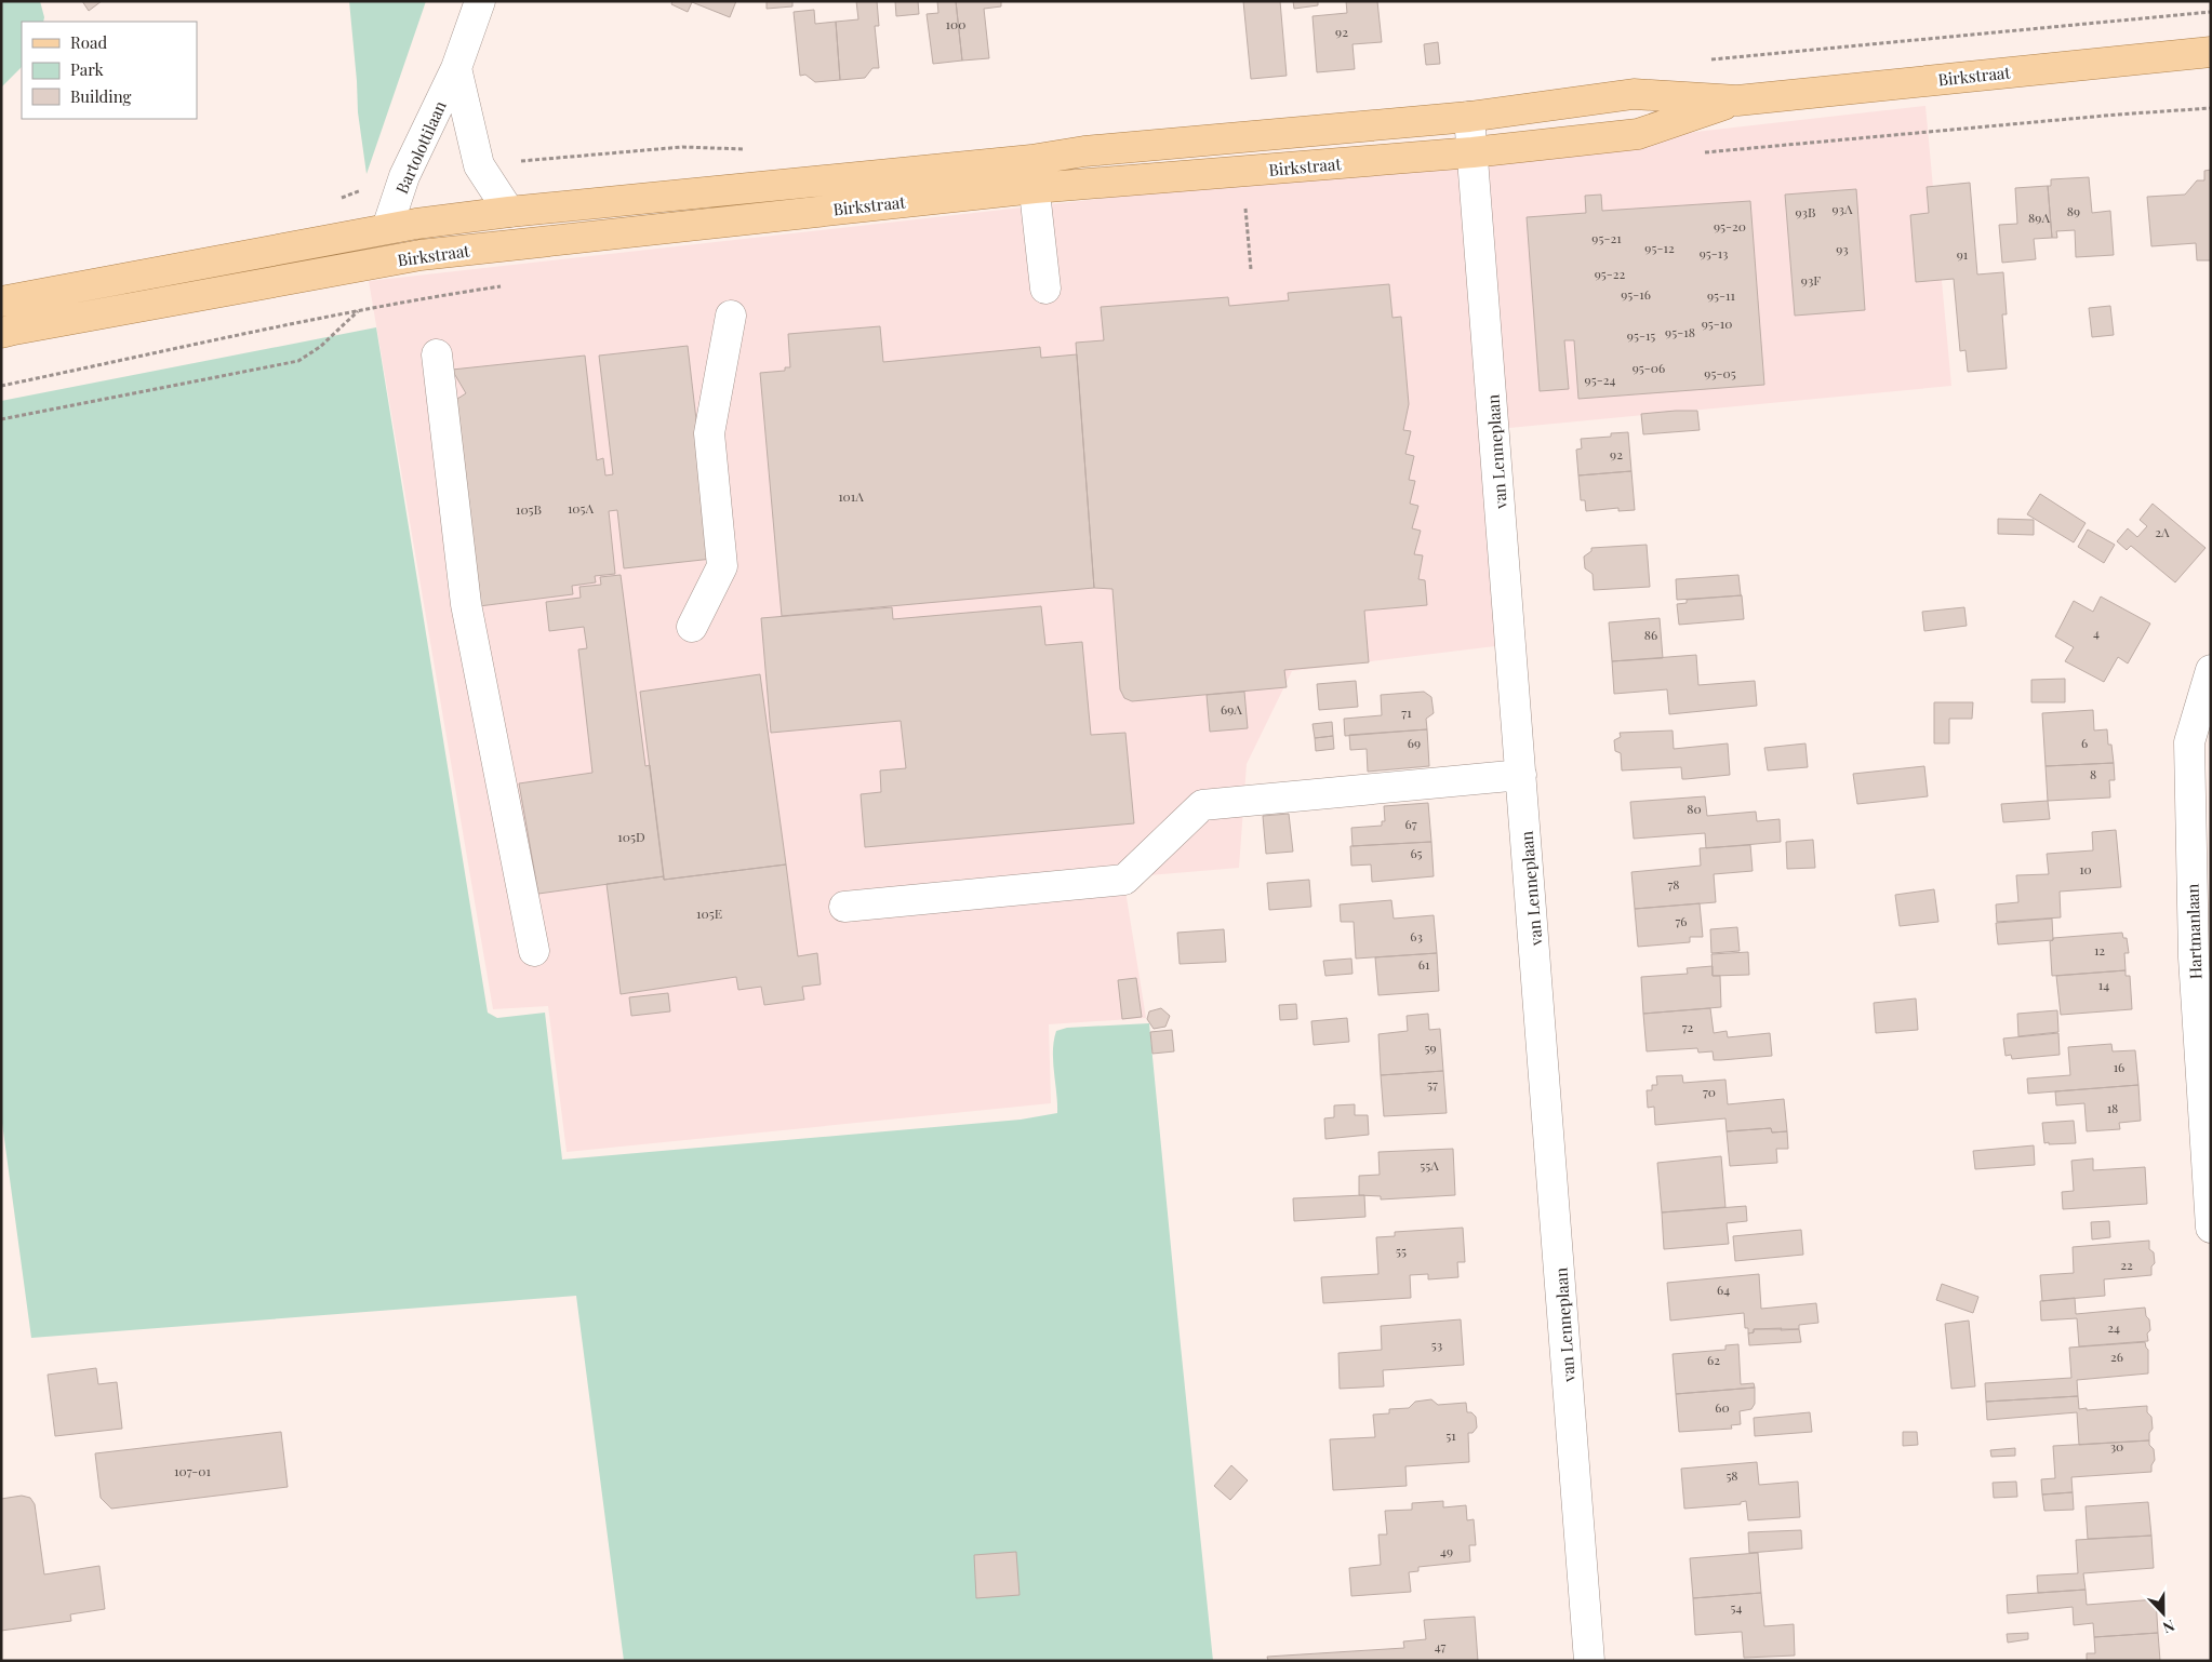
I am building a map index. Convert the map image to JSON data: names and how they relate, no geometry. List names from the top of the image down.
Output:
{
  "streets": {
    "main road": ["Birkstraat"],
    "street": ["Bartolottilaan", "van Lenneplaan", "Hartmanlaan"]
  },
  "crossings": [
    ["Birkstraat", "Bartolottilaan"],
    ["Birkstraat", "van Lenneplaan"]
  ],
  "house_numbers": [
    "100",
    "92",
    "93A",
    "89",
    "93B",
    "89A",
    "95-20",
    "95-21",
    "95-12",
    "93",
    "95-13",
    "91",
    "95-22",
    "93F",
    "95-16",
    "95-11",
    "95-10",
    "95-18",
    "95-15",
    "95-06",
    "95-05",
    "95-24",
    "92",
    "101A",
    "105A",
    "105B",
    "2A",
    "4",
    "86",
    "69A",
    "71",
    "69",
    "6",
    "8",
    "80",
    "67",
    "105D",
    "65",
    "10",
    "78",
    "105E",
    "76",
    "63",
    "12",
    "61",
    "14",
    "72",
    "59",
    "16",
    "57",
    "70",
    "18",
    "55A",
    "55",
    "22",
    "64",
    "24",
    "53",
    "26",
    "62",
    "60",
    "51",
    "30",
    "107-01",
    "58",
    "49",
    "54",
    "47"
  ],
  "legend": ["Road", "Park", "Building"],
  "north": "bottom"
}
